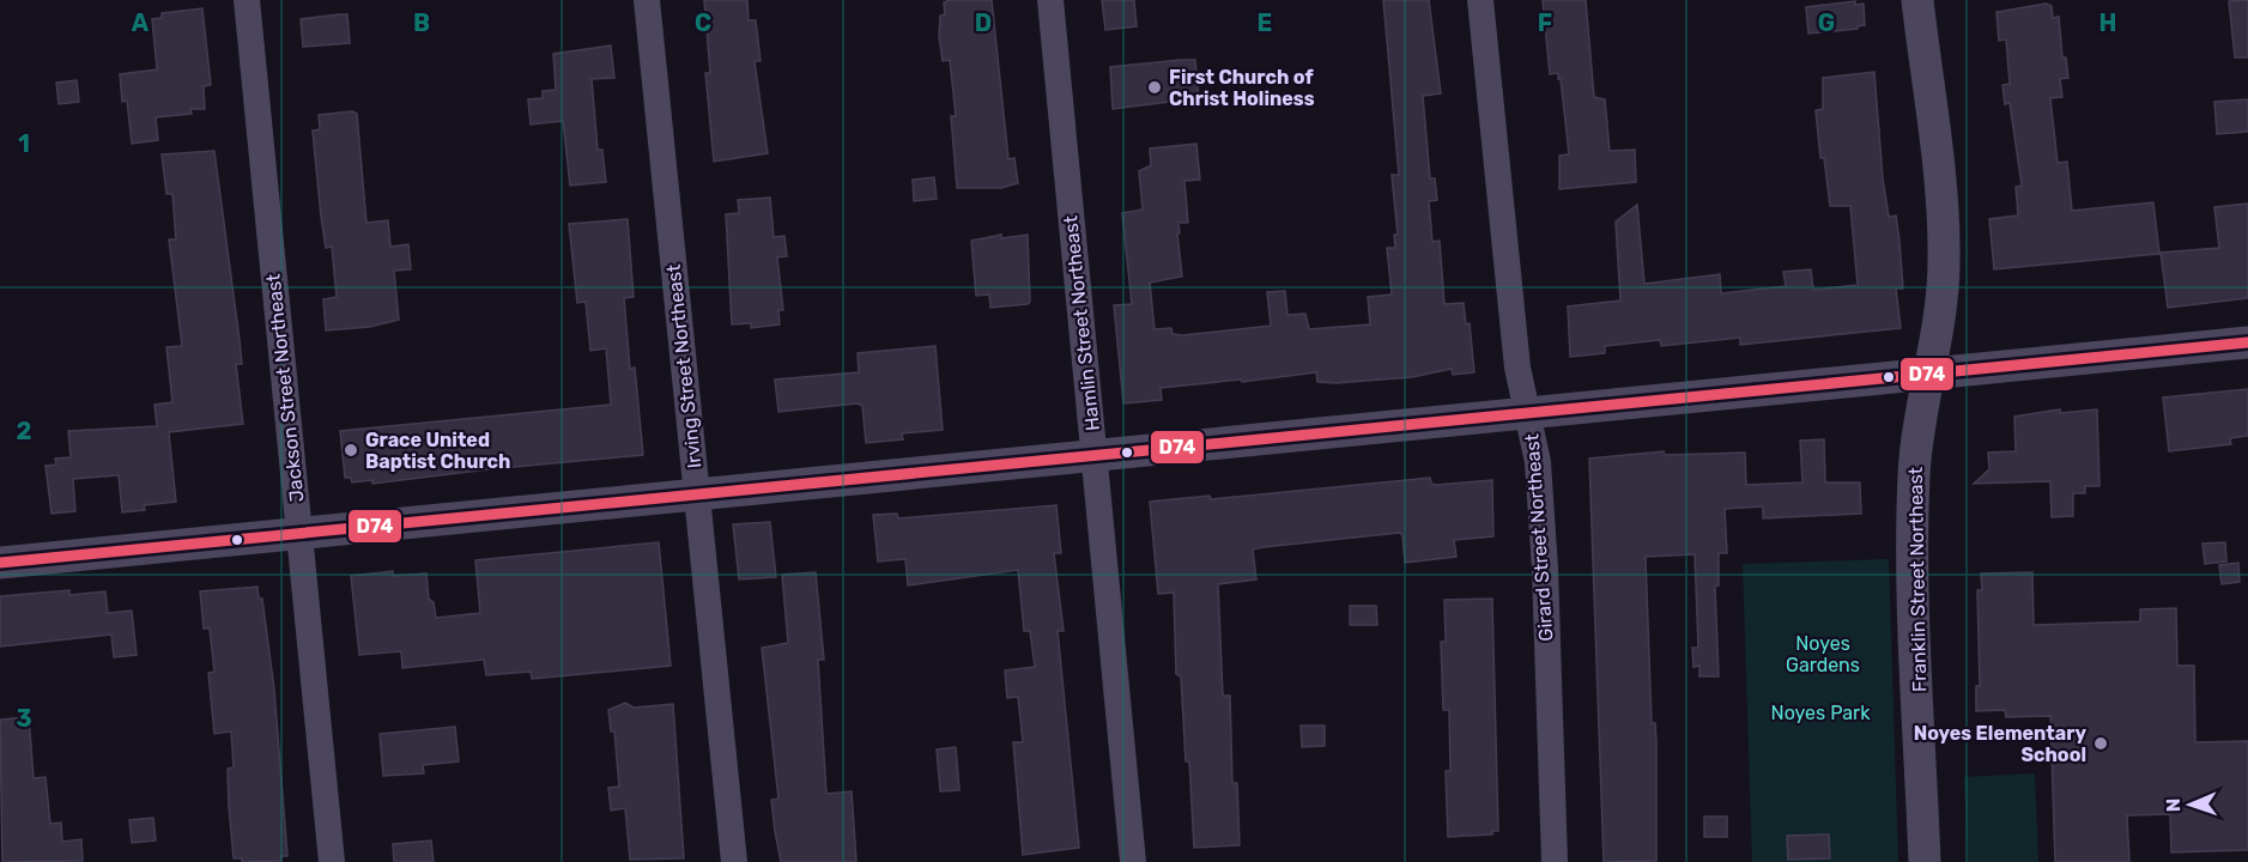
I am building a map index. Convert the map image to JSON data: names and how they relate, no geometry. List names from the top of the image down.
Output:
{
  "streets": {
    "street": [
      "Hamlin Street Northeast",
      "Irving Street Northeast",
      "Jackson Street Northeast",
      "Girard Street Northeast",
      "Franklin Street Northeast"
    ]
  },
  "parks": ["Noyes Gardens", "Noyes Park"],
  "places": ["First Church of Christ Holiness", "Grace United Baptist Church", "Noyes Elementary School"],
  "lines": ["transit line D74"],
  "north": "left",
  "grid": {
    "columns": [
      "A",
      "B",
      "C",
      "D",
      "E",
      "F",
      "G",
      "H"
    ],
    "rows": ["1", "2", "3"]
  }
}
